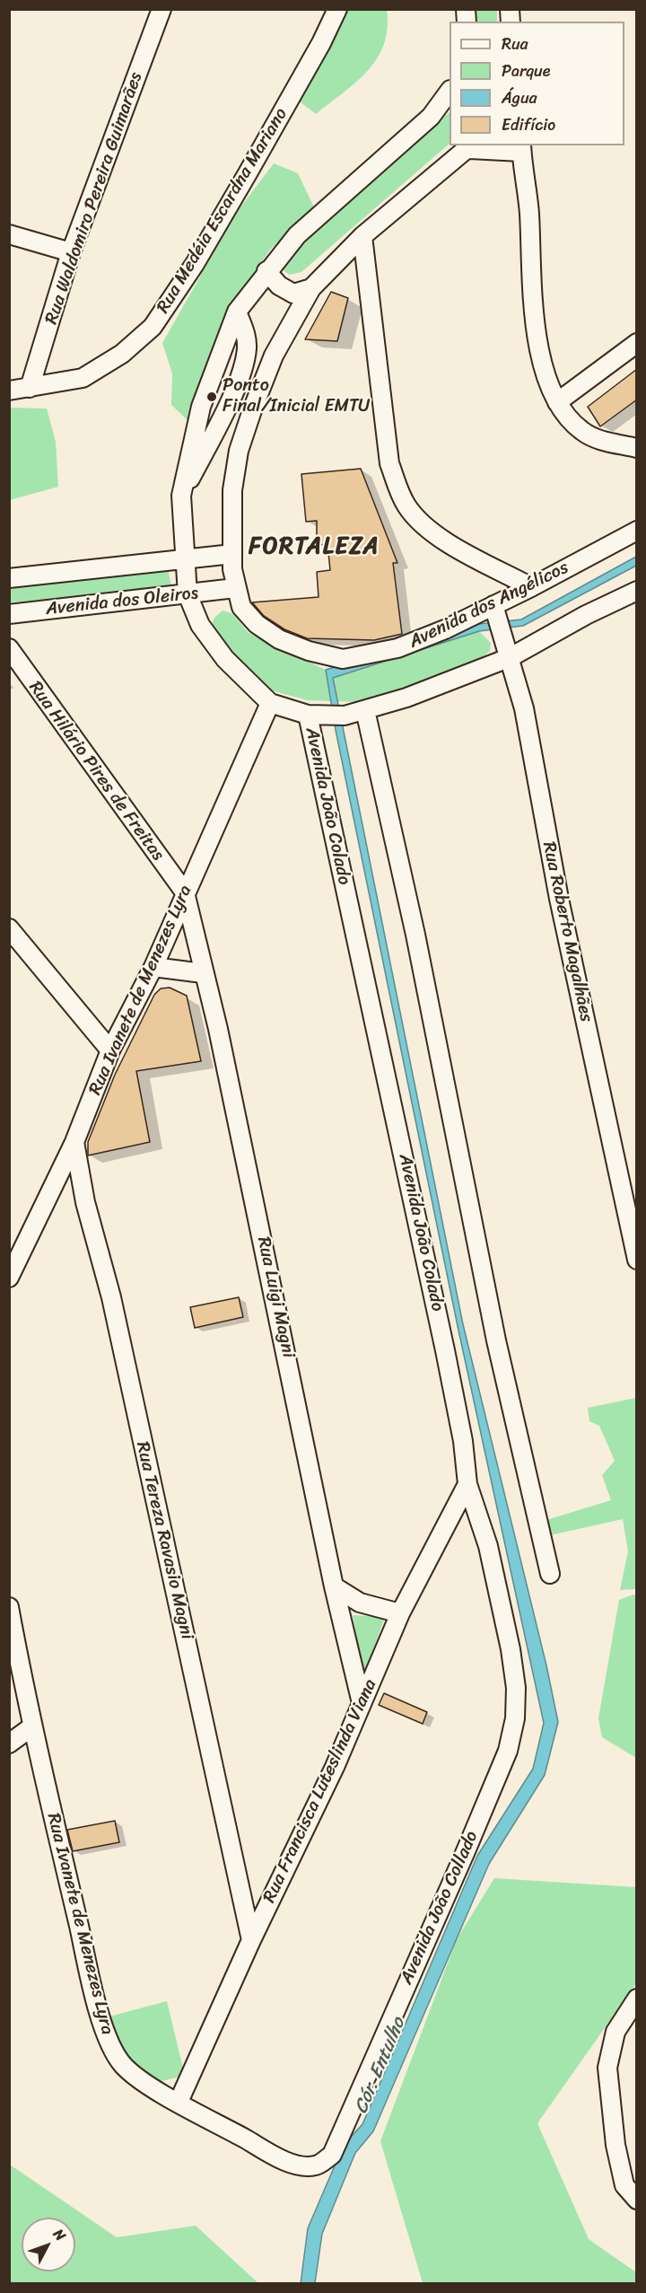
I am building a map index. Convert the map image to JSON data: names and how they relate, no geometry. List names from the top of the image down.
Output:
{
  "streets": {
    "street": [
      "Rua Waldomiro Pereira Guimarães",
      "Rua Medéia Escardna Mariano",
      "Avenida dos Oleiros",
      "Avenida dos Angélicos",
      "Rua Hilário Pires de Freitas",
      "Avenida João Colado",
      "Rua Roberto Magalhães",
      "Rua Ivanete de Menezes Lyra",
      "Rua Luigi Magni",
      "Rua Tereza Ravasio Magni",
      "Rua Francisca Luteslinda Viana",
      "Avenida João Collado"
    ]
  },
  "crossings": [
    ["Rua Waldomiro Pereira Guimarães", "Rua Medéia Escardna Mariano"],
    ["Avenida dos Oleiros", "Avenida dos Angélicos"],
    ["Avenida dos Angélicos", "Rua Roberto Magalhães"],
    ["Rua Hilário Pires de Freitas", "Rua Ivanete de Menezes Lyra"],
    ["Rua Hilário Pires de Freitas", "Rua Luigi Magni"],
    ["Avenida João Colado", "Rua Francisca Luteslinda Viana"],
    ["Avenida João Colado", "Avenida João Collado"],
    ["Rua Ivanete de Menezes Lyra", "Rua Luigi Magni"],
    ["Rua Ivanete de Menezes Lyra", "Rua Tereza Ravasio Magni"],
    ["Rua Ivanete de Menezes Lyra", "Rua Francisca Luteslinda Viana"],
    ["Rua Ivanete de Menezes Lyra", "Avenida João Collado"],
    ["Rua Luigi Magni", "Rua Francisca Luteslinda Viana"],
    ["Rua Tereza Ravasio Magni", "Rua Francisca Luteslinda Viana"]
  ],
  "districts": ["FORTALEZA"],
  "water": ["Cór. Entulho"],
  "places": ["Ponto Final/Inicial EMTU"],
  "legend": [
    "Rua",
    "Parque",
    "Água",
    "Edifício"
  ],
  "north": "top right"
}
